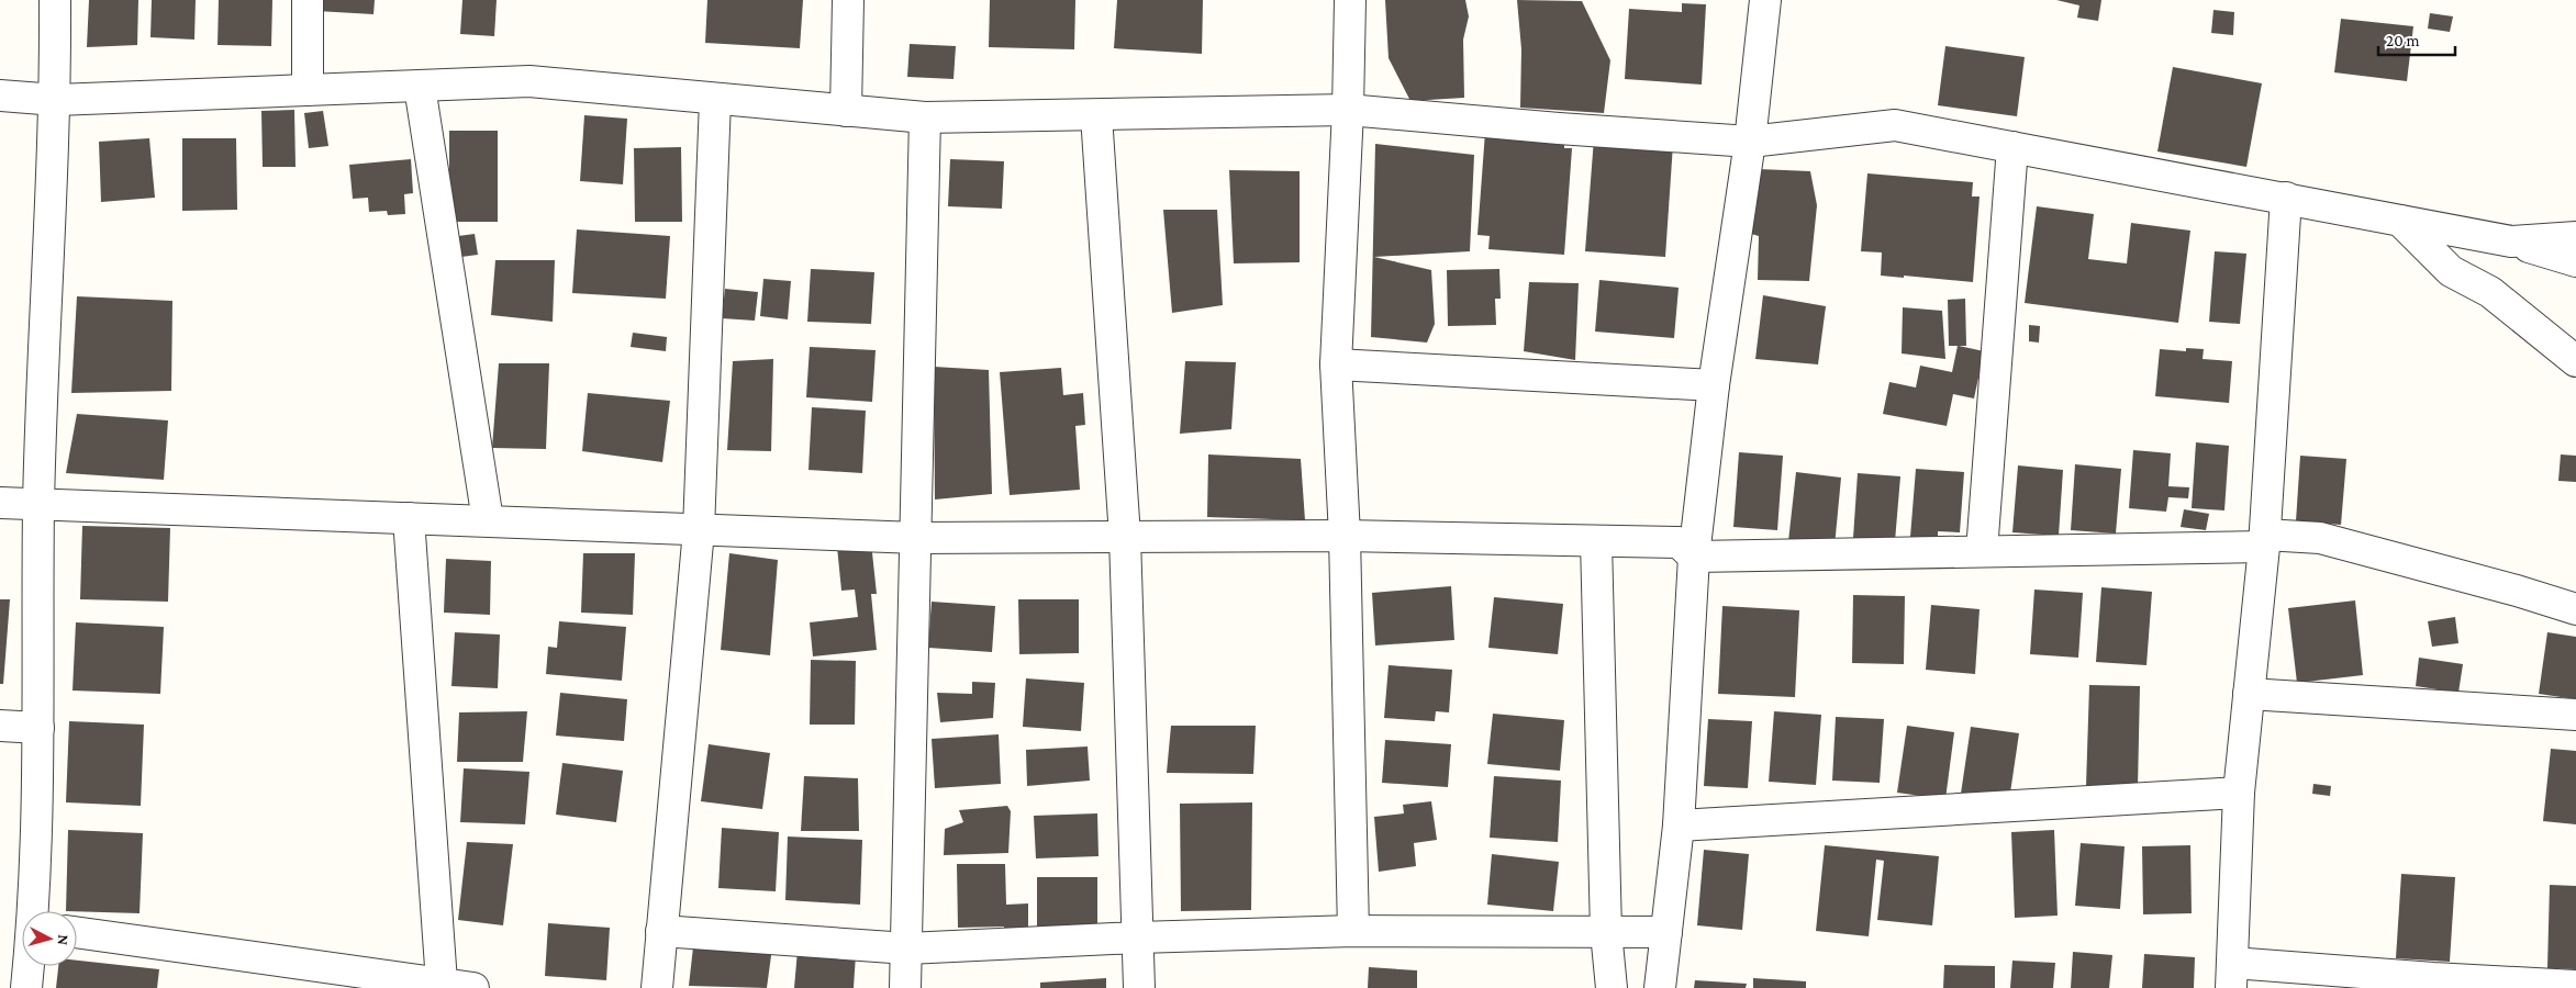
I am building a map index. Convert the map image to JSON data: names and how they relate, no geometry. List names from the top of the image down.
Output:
{
  "scale_bar": "20 m",
  "north": "right"
}
